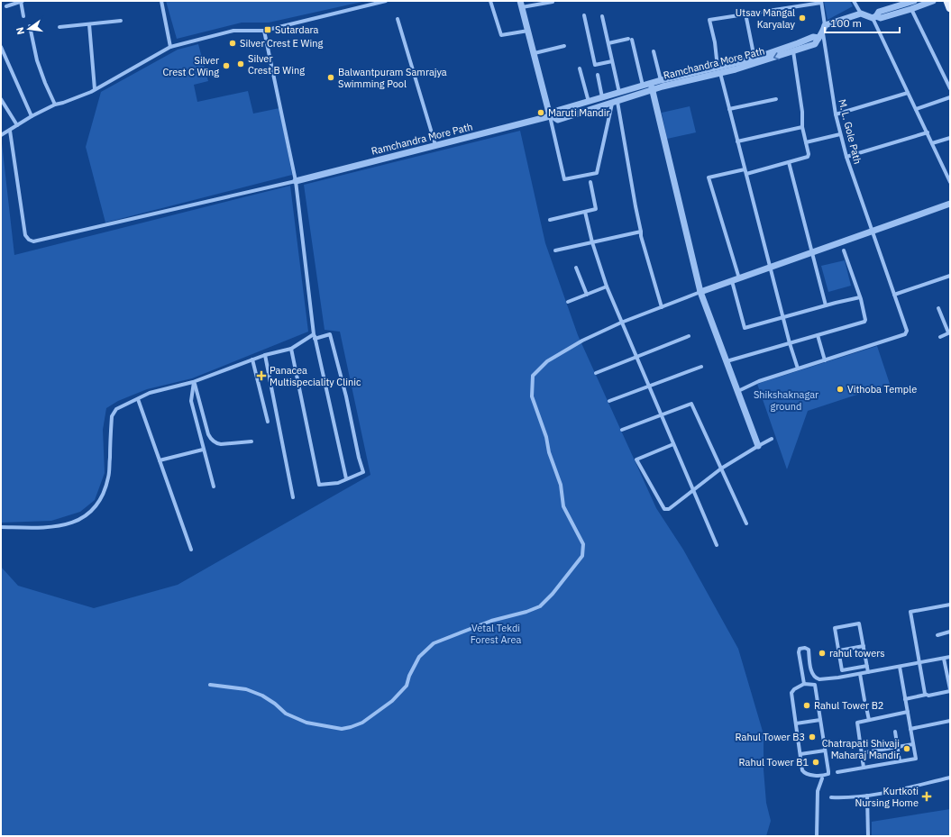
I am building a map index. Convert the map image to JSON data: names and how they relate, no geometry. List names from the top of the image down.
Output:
{
  "streets": {
    "street": ["Ramchandra More Path", "M. L. Gole Path"]
  },
  "crossings": [
    ["Ramchandra More Path", "M. L. Gole Path"]
  ],
  "parks": ["Shikshaknagar ground", "Vetal Tekdi Forest Area"],
  "places": {
    "other": [
      "Utsav Mangal Karyalay",
      "Silver Crest E Wing",
      "Silver Crest B Wing",
      "Silver Crest C Wing",
      "Balwantpuram Samrajya Swimming Pool",
      "Maruti Mandir",
      "Vithoba Temple",
      "rahul towers",
      "Rahul Tower B2",
      "Rahul Tower B3",
      "Chatrapati Shivaji Maharaj Mandir",
      "Rahul Tower B1"
    ],
    "transit": ["Sutardara"],
    "health": ["Panacea Multispeciality Clinic", "Kurtkoti Nursing Home"]
  },
  "scale_bar": "100 m",
  "north": "left"
}
